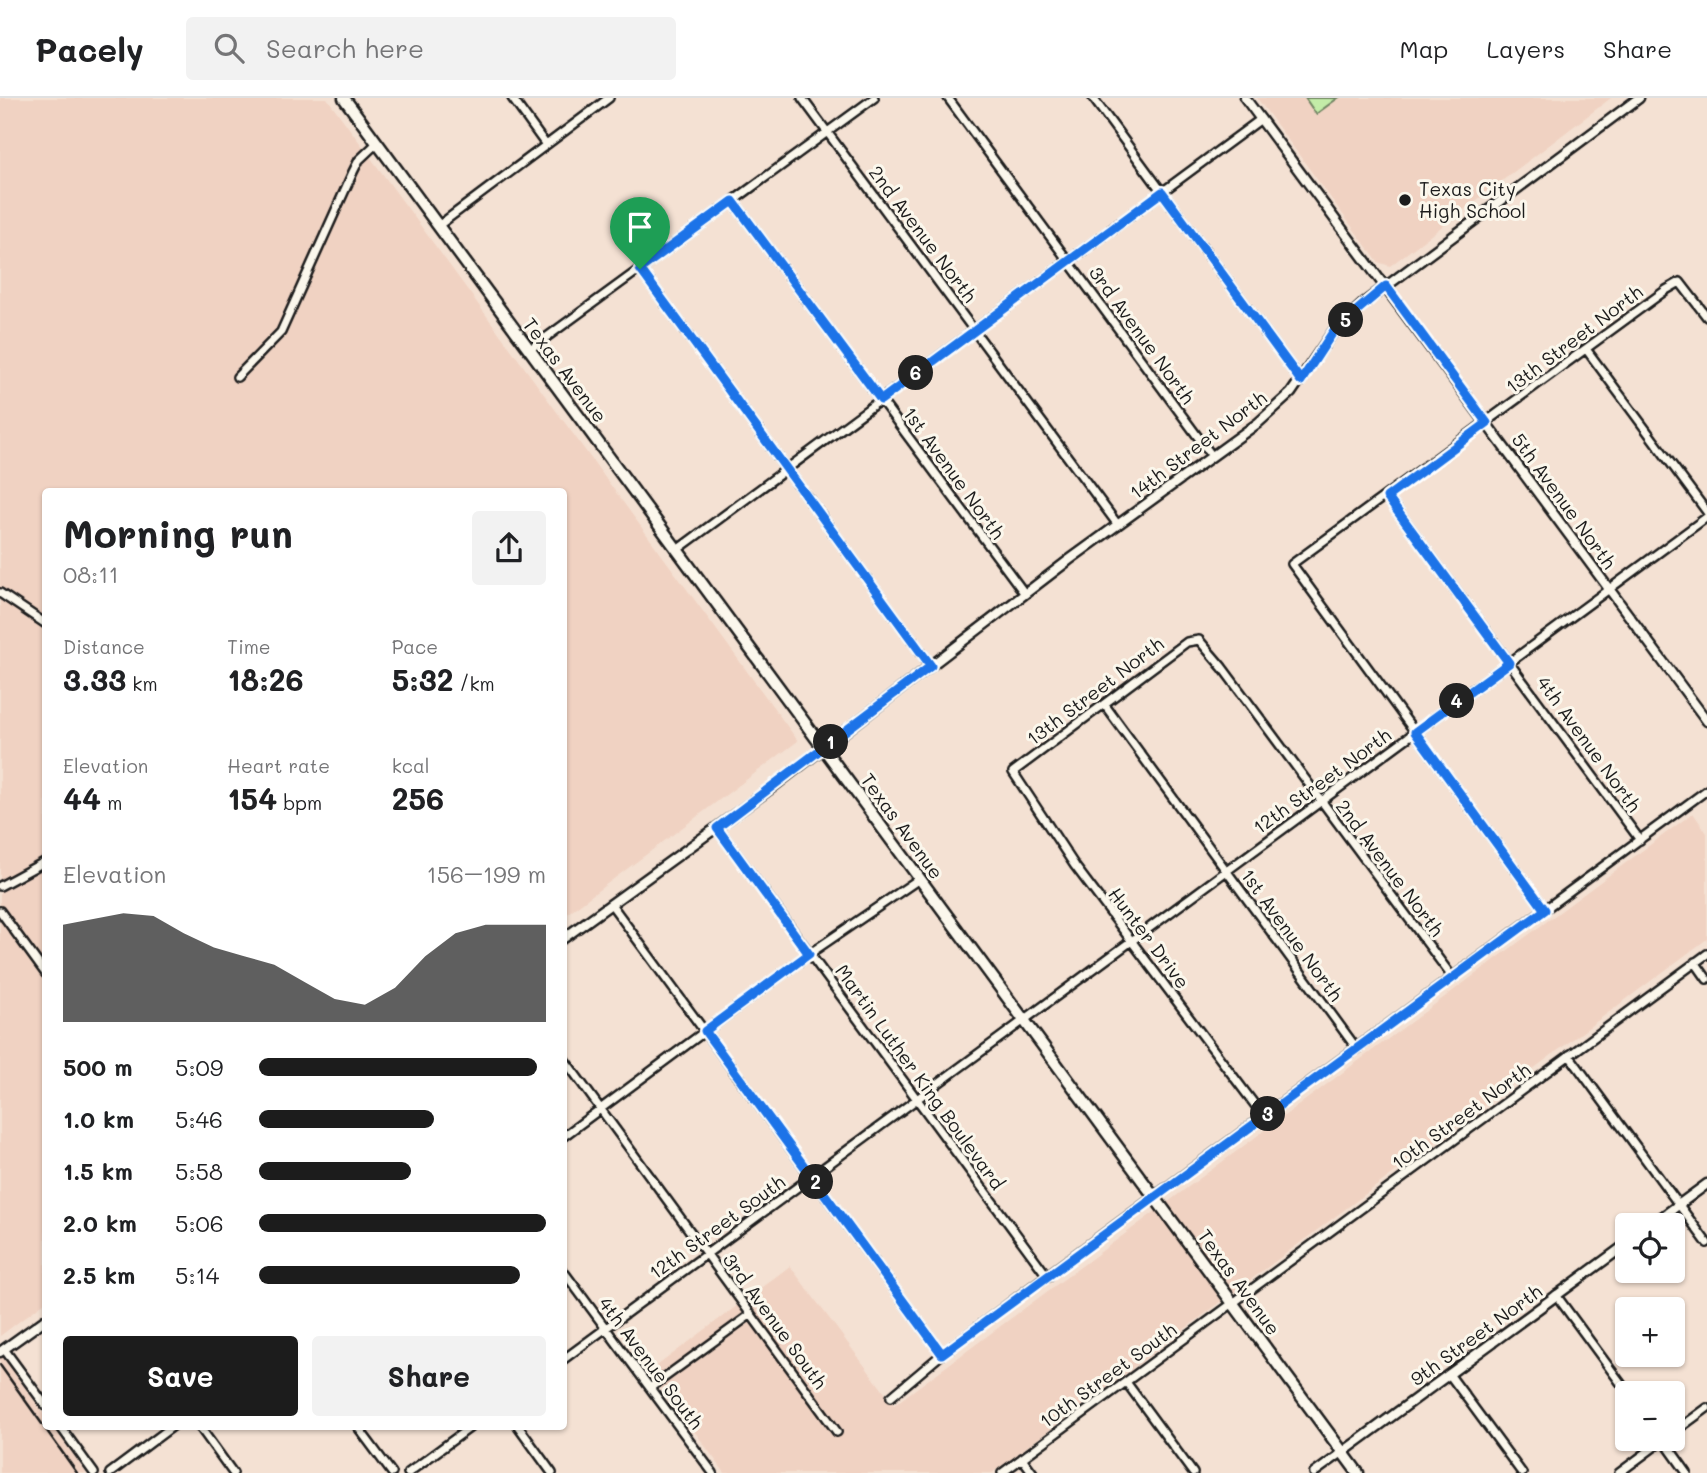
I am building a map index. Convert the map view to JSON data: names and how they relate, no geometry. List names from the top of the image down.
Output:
{
  "streets": {
    "main road": ["Texas Avenue"],
    "street": [
      "2nd Avenue North",
      "3rd Avenue North",
      "13th Street North",
      "14th Street North",
      "1st Avenue North",
      "5th Avenue North",
      "4th Avenue North",
      "12th Street North",
      "Hunter Drive",
      "Martin Luther King Boulevard",
      "10th Street North",
      "12th Street South",
      "3rd Avenue South",
      "9th Street North",
      "4th Avenue South",
      "10th Street South"
    ]
  },
  "crossings": [
    ["2nd Avenue North", "13th Street North"],
    ["2nd Avenue North", "14th Street North"],
    ["2nd Avenue North", "12th Street North"],
    ["3rd Avenue North", "14th Street North"],
    ["13th Street North", "1st Avenue North"],
    ["13th Street North", "5th Avenue North"],
    ["13th Street North", "4th Avenue North"],
    ["13th Street North", "12th Street North"],
    ["13th Street North", "Hunter Drive"],
    ["Texas Avenue", "14th Street North"],
    ["Texas Avenue", "12th Street North"],
    ["Texas Avenue", "10th Street North"],
    ["Texas Avenue", "12th Street South"],
    ["Texas Avenue", "9th Street North"],
    ["Texas Avenue", "10th Street South"],
    ["14th Street North", "1st Avenue North"],
    ["14th Street North", "5th Avenue North"],
    ["14th Street North", "Martin Luther King Boulevard"],
    ["1st Avenue North", "12th Street North"],
    ["5th Avenue North", "12th Street North"],
    ["4th Avenue North", "12th Street North"],
    ["12th Street North", "Hunter Drive"],
    ["12th Street North", "12th Street South"],
    ["Martin Luther King Boulevard", "12th Street South"],
    ["10th Street North", "10th Street South"],
    ["12th Street South", "3rd Avenue South"],
    ["12th Street South", "4th Avenue South"]
  ],
  "places": ["Texas City High School"],
  "page": {
    "header": "Pacely",
    "search": "Search here",
    "nav": ["Map", "Layers", "Share"],
    "pins": [
      "5",
      "6",
      "4",
      "1",
      "3",
      "2"
    ],
    "heading": ["Morning run", "08:11"],
    "stats": [
      ["Distance", "3.33 km"],
      ["Time", "18:26"],
      ["Pace", "5:32 /km"],
      ["Elevation", "44 m"],
      ["Heart rate", "154 bpm"],
      ["kcal", "256"]
    ],
    "chart": ["Elevation", "156–199 m"],
    "list": [
      {
        "name": "500 m",
        "note": "5:09"
      },
      {
        "name": "1.0 km",
        "note": "5:46"
      },
      {
        "name": "1.5 km",
        "note": "5:58"
      },
      {
        "name": "2.0 km",
        "note": "5:06"
      },
      {
        "name": "2.5 km",
        "note": "5:14"
      }
    ],
    "map_buttons": ["+", "−"],
    "buttons": ["Save", "Share"]
  }
}
